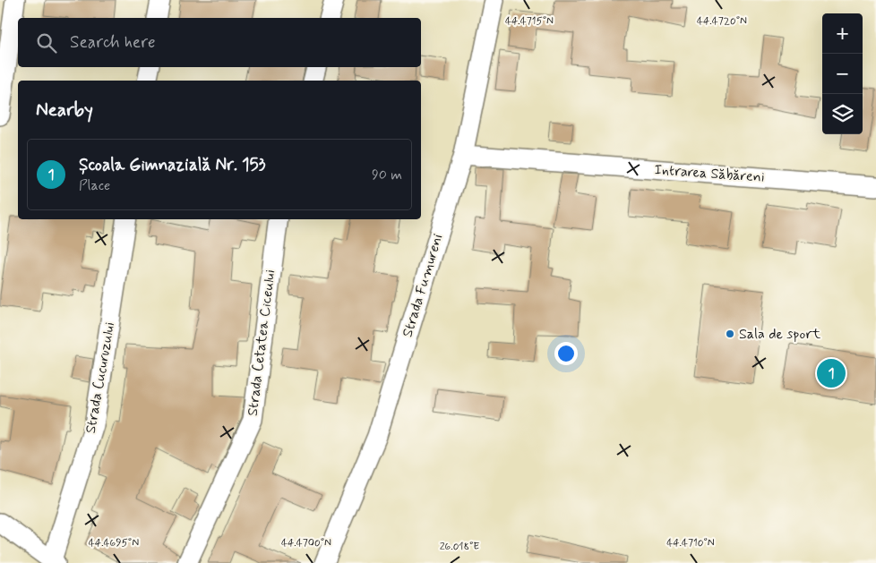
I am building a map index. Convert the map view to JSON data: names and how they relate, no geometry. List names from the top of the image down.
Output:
{
  "streets": {
    "street": [
      "Intrarea Săbăreni",
      "Strada Fumureni",
      "Strada Cetatea Ciceului",
      "Strada Cucuruzului"
    ]
  },
  "crossings": [
    ["Intrarea Săbăreni", "Strada Fumureni"]
  ],
  "places": ["Sala de sport"],
  "page": {
    "map_buttons": ["+", "−"],
    "search": "Search here",
    "heading": "Nearby",
    "list": [
      {
        "mark": "1",
        "name": "Școala Gimnazială Nr. 153",
        "note": "Place",
        "value": "90 m"
      }
    ],
    "pins": "1"
  },
  "coordinates": [
    "44.4720°N",
    "44.4715°N",
    "44.4695°N",
    "44.4700°N",
    "44.4710°N",
    "26.018°E"
  ]
}
